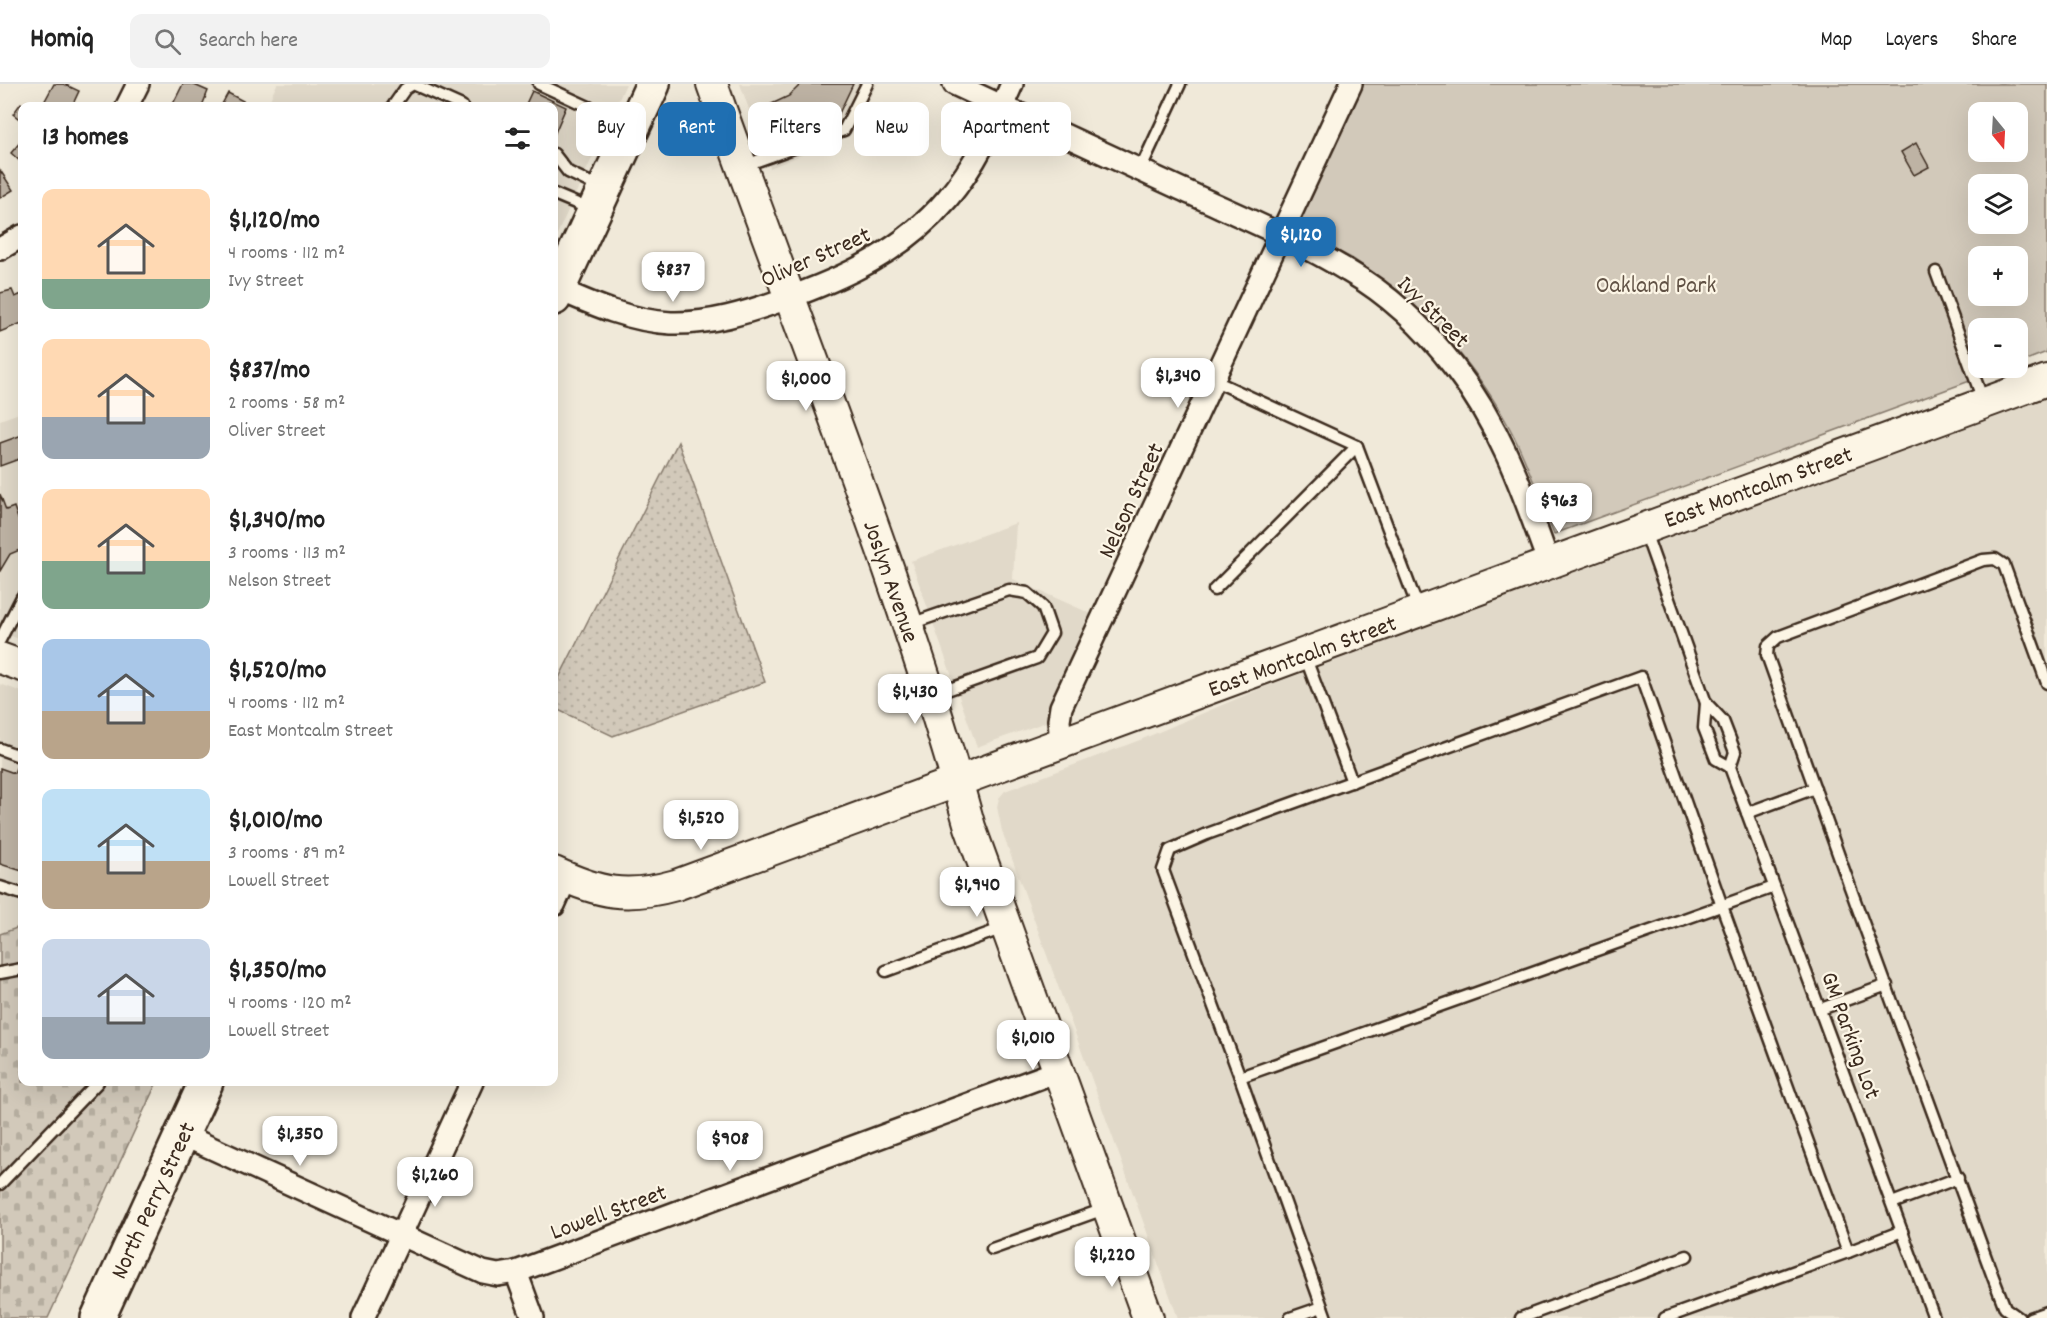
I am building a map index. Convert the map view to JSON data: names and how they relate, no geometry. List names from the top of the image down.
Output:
{
  "streets": {
    "main road": ["East Montcalm Street", "Joslyn Avenue", "North Perry Street"],
    "street": [
      "Oliver Street",
      "Ivy Street",
      "Nelson Street",
      "Lowell Street"
    ],
    "lane": ["GM Parking Lot"]
  },
  "crossings": [
    ["Oliver Street", "Joslyn Avenue"],
    ["Ivy Street", "East Montcalm Street"],
    ["Ivy Street", "Nelson Street"],
    ["East Montcalm Street", "Nelson Street"],
    ["East Montcalm Street", "Joslyn Avenue"],
    ["East Montcalm Street", "GM Parking Lot"],
    ["Joslyn Avenue", "Lowell Street"],
    ["North Perry Street", "Lowell Street"]
  ],
  "parks": ["Oakland Park"],
  "north": "bottom",
  "page": {
    "header": "Homiq",
    "search": "Search here",
    "nav": ["Map", "Layers", "Share"],
    "map_buttons": ["+", "−"],
    "chip": [
      "Buy",
      "Rent",
      "Filters",
      "New",
      "Apartment"
    ],
    "heading": "13 homes",
    "list": [
      {
        "name": "$1,120/mo",
        "note": "4 rooms · 112 m² · Ivy Street"
      },
      {
        "name": "$837/mo",
        "note": "2 rooms · 58 m² · Oliver Street"
      },
      {
        "name": "$1,340/mo",
        "note": "3 rooms · 113 m² · Nelson Street"
      },
      {
        "name": "$1,520/mo",
        "note": "4 rooms · 112 m² · East Montcalm Street"
      },
      {
        "name": "$1,010/mo",
        "note": "3 rooms · 89 m² · Lowell Street"
      },
      {
        "name": "$1,350/mo",
        "note": "4 rooms · 120 m² · Lowell Street"
      }
    ],
    "price": [
      "$1,120",
      "$837",
      "$1,340",
      "$1,000",
      "$963",
      "$1,430",
      "$1,520",
      "$1,940",
      "$1,010",
      "$1,350",
      "$908",
      "$1,260",
      "$1,220"
    ]
  }
}
